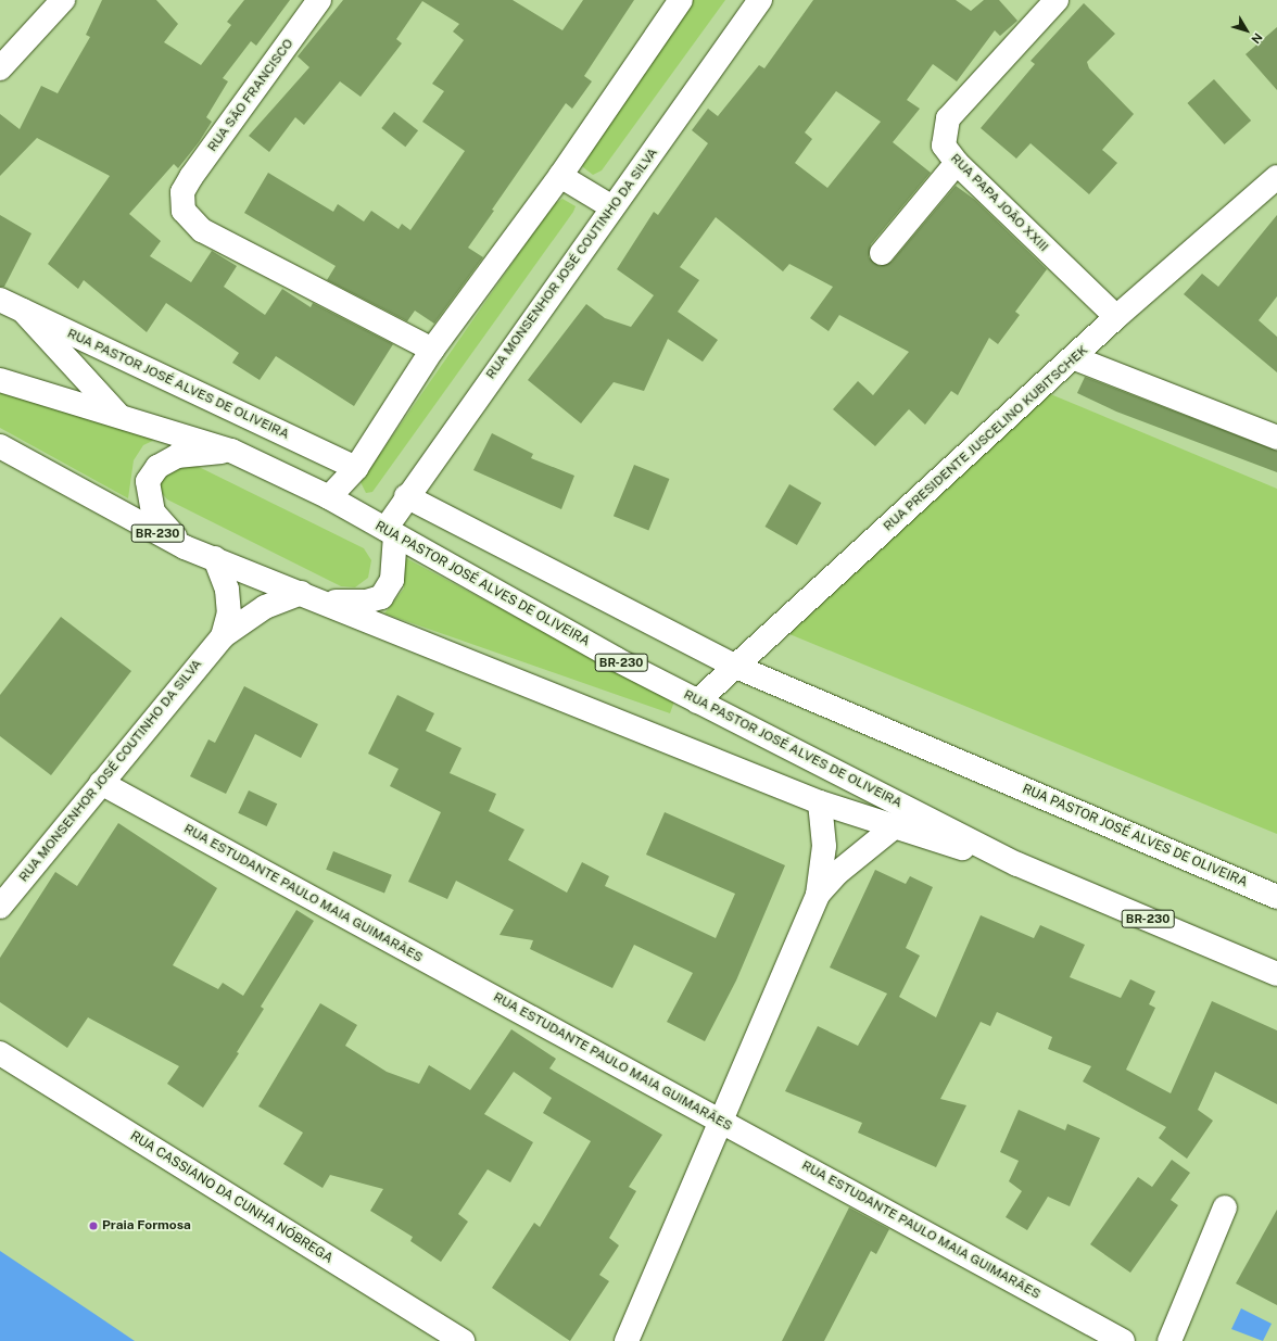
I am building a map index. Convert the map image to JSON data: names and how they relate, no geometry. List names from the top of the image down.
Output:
{
  "streets": {
    "main road": [
      "RUA SÃO FRANCISCO",
      "RUA PAPA JOÃO XXIII",
      "RUA MONSENHOR JOSÉ COUTINHO DA SILVA",
      "RUA PASTOR JOSÉ ALVES DE OLIVEIRA",
      "RUA PRESIDENTE JUSCELINO KUBITSCHEK",
      "BR-230",
      "RUA ESTUDANTE PAULO MAIA GUIMARÃES",
      "RUA CASSIANO DA CUNHA NÓBREGA"
    ]
  },
  "crossings": [
    ["RUA PAPA JOÃO XXIII", "RUA PRESIDENTE JUSCELINO KUBITSCHEK"],
    ["RUA MONSENHOR JOSÉ COUTINHO DA SILVA", "RUA PASTOR JOSÉ ALVES DE OLIVEIRA"],
    ["RUA MONSENHOR JOSÉ COUTINHO DA SILVA", "RUA ESTUDANTE PAULO MAIA GUIMARÃES"],
    ["RUA PASTOR JOSÉ ALVES DE OLIVEIRA", "RUA PRESIDENTE JUSCELINO KUBITSCHEK"]
  ],
  "places": ["Praia Formosa"],
  "north": "bottom right"
}
